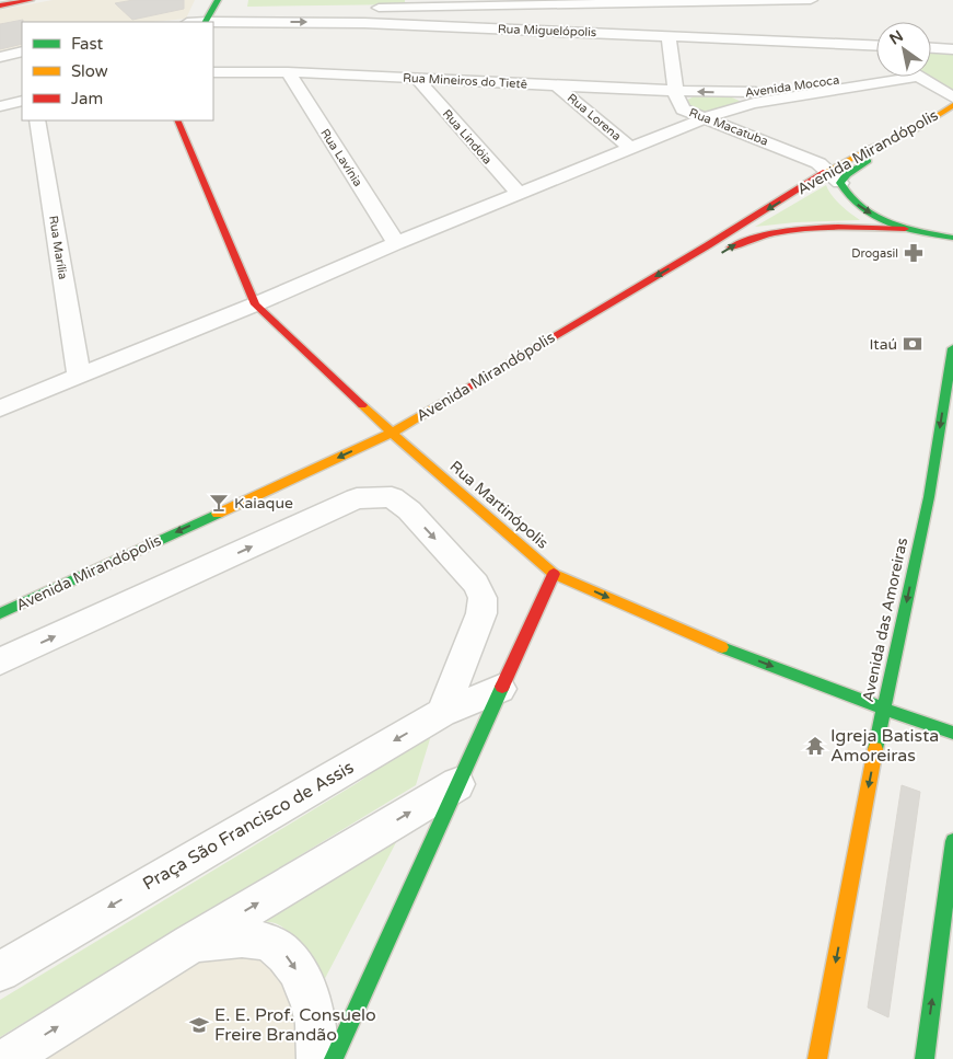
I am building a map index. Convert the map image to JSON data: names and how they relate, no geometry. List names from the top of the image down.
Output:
{
  "streets": {
    "main road": ["Avenida Mirandópolis", "Rua Martinópolis", "Avenida das Amoreiras"],
    "street": [
      "Rua Miguelópolis",
      "Rua Mineiros do Tietê",
      "Avenida Mococa",
      "Rua Lorena",
      "Rua Macatuba",
      "Rua Lindóia",
      "Rua Lavínia",
      "Rua Marília",
      "Praça São Francisco de Assis"
    ]
  },
  "crossings": [
    ["Rua Miguelópolis", "Rua Macatuba"],
    ["Rua Mineiros do Tietê", "Avenida Mococa"],
    ["Rua Mineiros do Tietê", "Rua Lorena"],
    ["Rua Mineiros do Tietê", "Rua Macatuba"],
    ["Rua Mineiros do Tietê", "Rua Lindóia"],
    ["Rua Mineiros do Tietê", "Rua Lavínia"],
    ["Avenida Mococa", "Rua Lorena"],
    ["Avenida Mococa", "Rua Macatuba"],
    ["Avenida Mococa", "Rua Lindóia"],
    ["Avenida Mococa", "Rua Lavínia"],
    ["Avenida Mococa", "Rua Marília"],
    ["Avenida Mococa", "Rua Martinópolis"],
    ["Rua Macatuba", "Avenida Mirandópolis"],
    ["Avenida Mirandópolis", "Rua Martinópolis"],
    ["Rua Martinópolis", "Avenida das Amoreiras"]
  ],
  "one_way": ["Avenida Mirandópolis"],
  "places": {
    "pharmacy": ["Drogasil"],
    "bank": ["Itaú"],
    "bar": ["Kaiaque"],
    "temple": ["Igreja Batista Amoreiras"],
    "school or university": ["E. E. Prof. Consuelo Freire Brandão"]
  },
  "legend": ["Fast", "Slow", "Jam"],
  "north": "top left"
}
